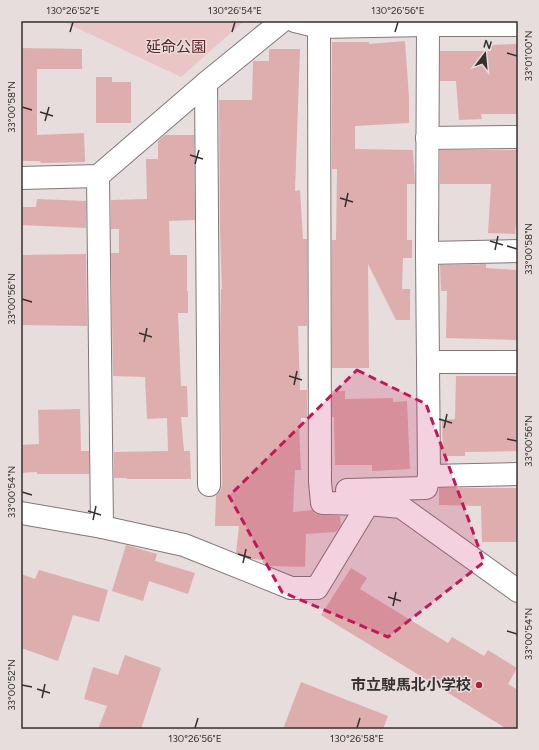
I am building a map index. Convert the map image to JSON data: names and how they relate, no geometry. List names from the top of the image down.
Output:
{
  "parks": ["延命公園"],
  "places": ["市立駛馬北小学校"],
  "north": "top",
  "coordinates": [
    "130°26'52\"E",
    "130°26'54\"E",
    "130°26'56\"E",
    "33°01'00\"N",
    "33°00'58\"N",
    "33°00'56\"N",
    "33°00'54\"N",
    "33°00'52\"N",
    "130°26'58\"E"
  ]
}
